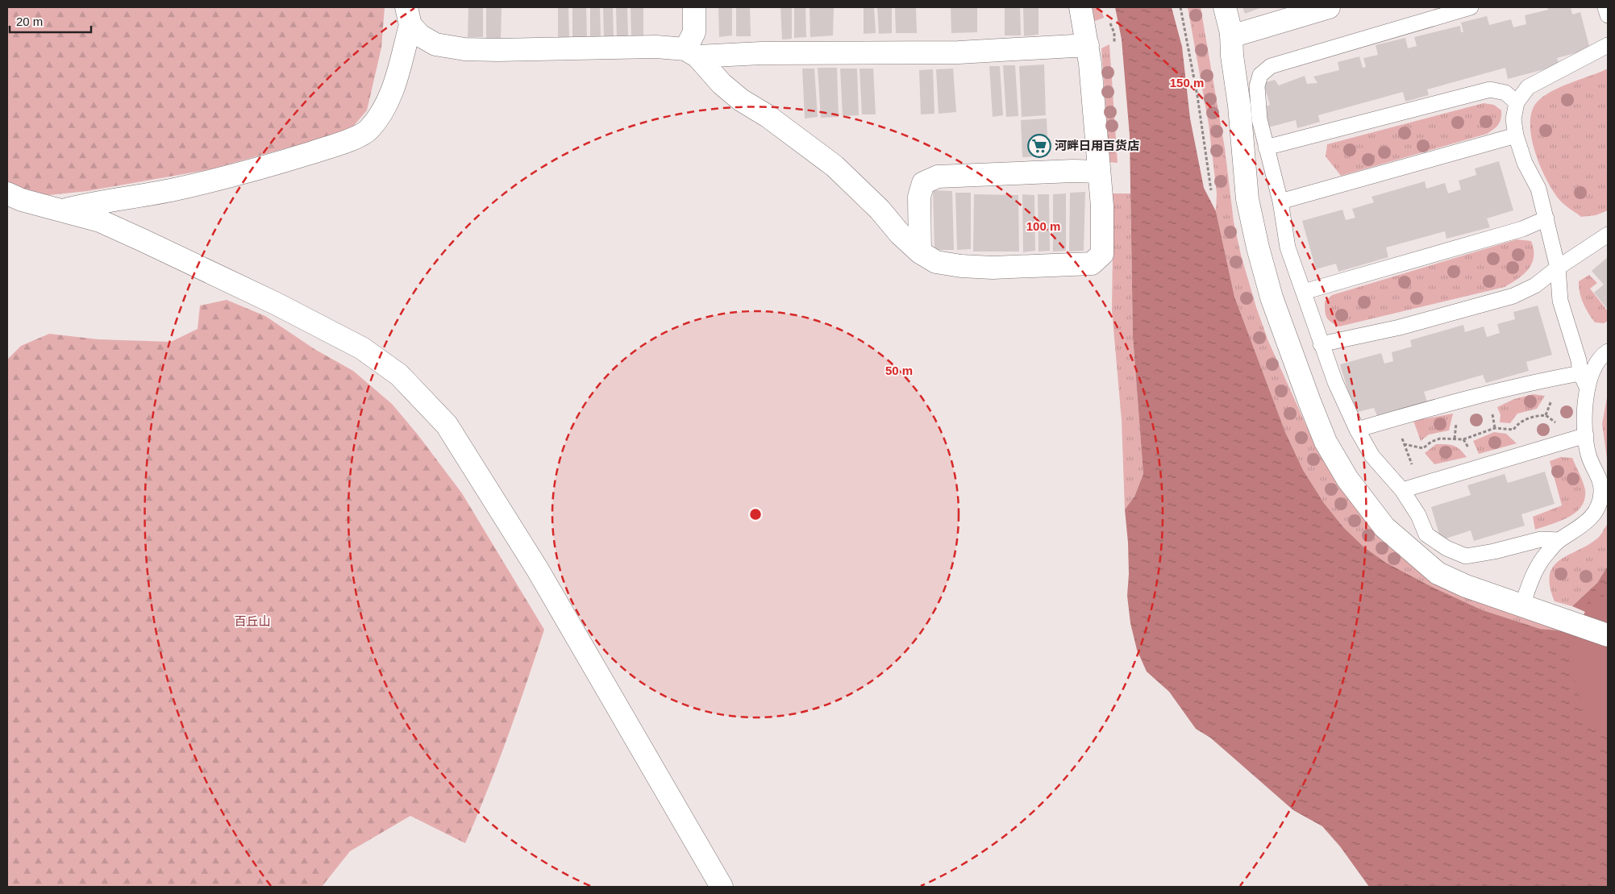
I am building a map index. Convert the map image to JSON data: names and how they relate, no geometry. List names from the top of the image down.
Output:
{
  "parks": ["百丘山"],
  "places": {
    "supermarket": ["河畔日用百货店"]
  },
  "scale_bar": "20 m",
  "rings": ["150 m", "100 m", "50 m"]
}
